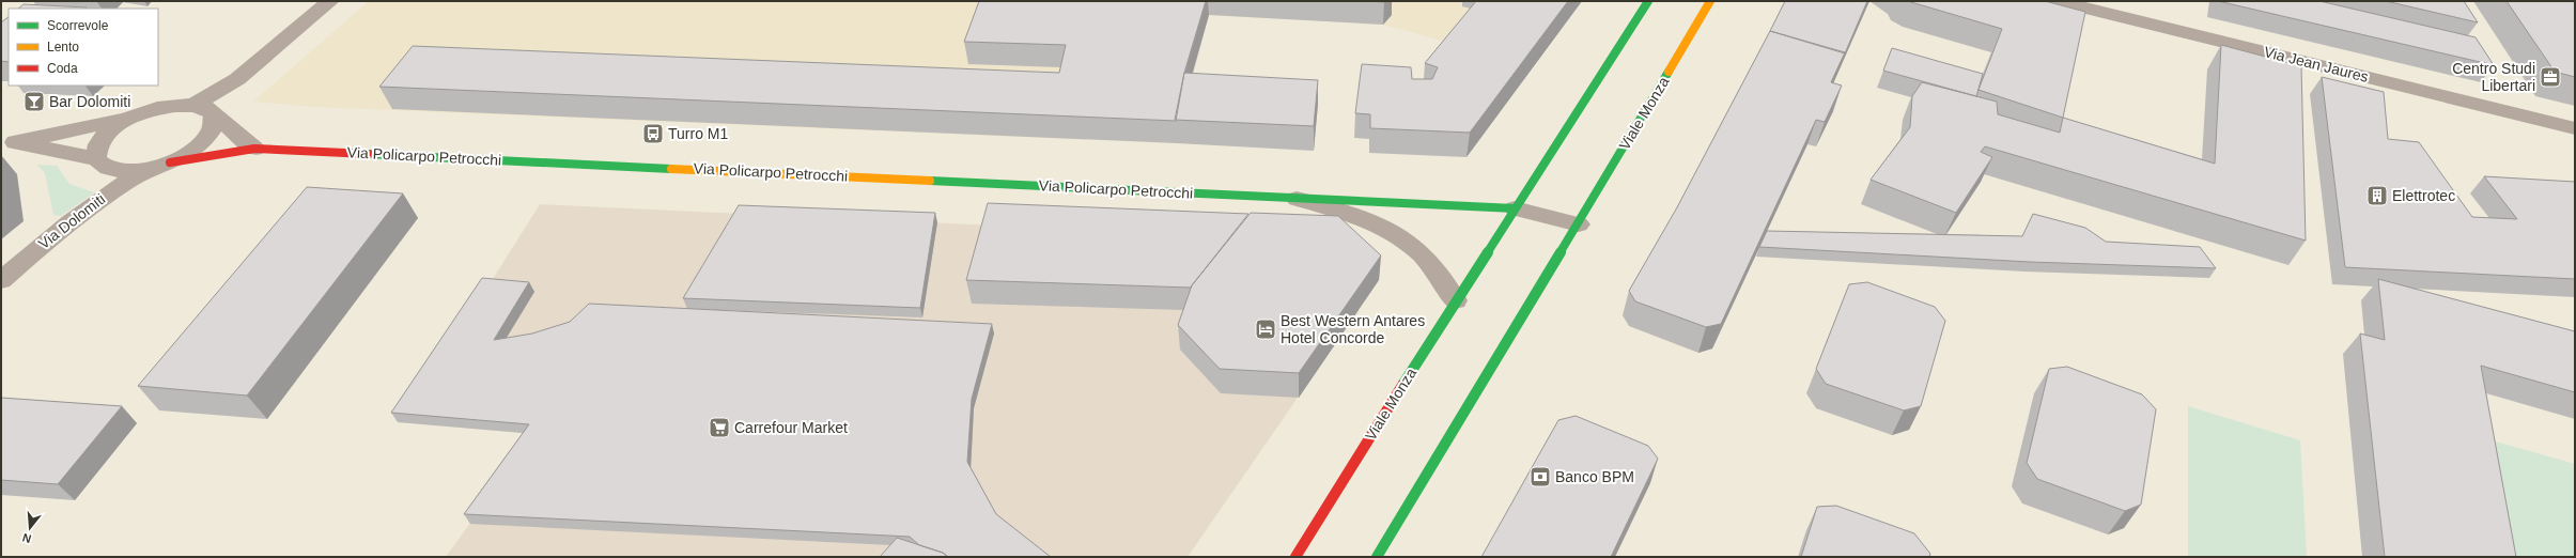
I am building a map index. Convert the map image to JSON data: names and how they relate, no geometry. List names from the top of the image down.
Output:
{
  "streets": {
    "main road": ["Viale Monza", "Via Policarpo Petrocchi"],
    "street": ["Via Jean Jaures", "Via Dolomiti"]
  },
  "crossings": [
    ["Viale Monza", "Via Policarpo Petrocchi"],
    ["Via Policarpo Petrocchi", "Via Dolomiti"]
  ],
  "places": {
    "office": ["Centro Studi Libertari"],
    "bar": ["Bar Dolomiti"],
    "bus stop": ["Turro M1"],
    "building": ["Elettrotec"],
    "hotel": ["Best Western Antares Hotel Concorde"],
    "supermarket": ["Carrefour Market"],
    "bank": ["Banco BPM"]
  },
  "legend": ["Scorrevole", "Lento", "Coda"],
  "north": "bottom"
}
